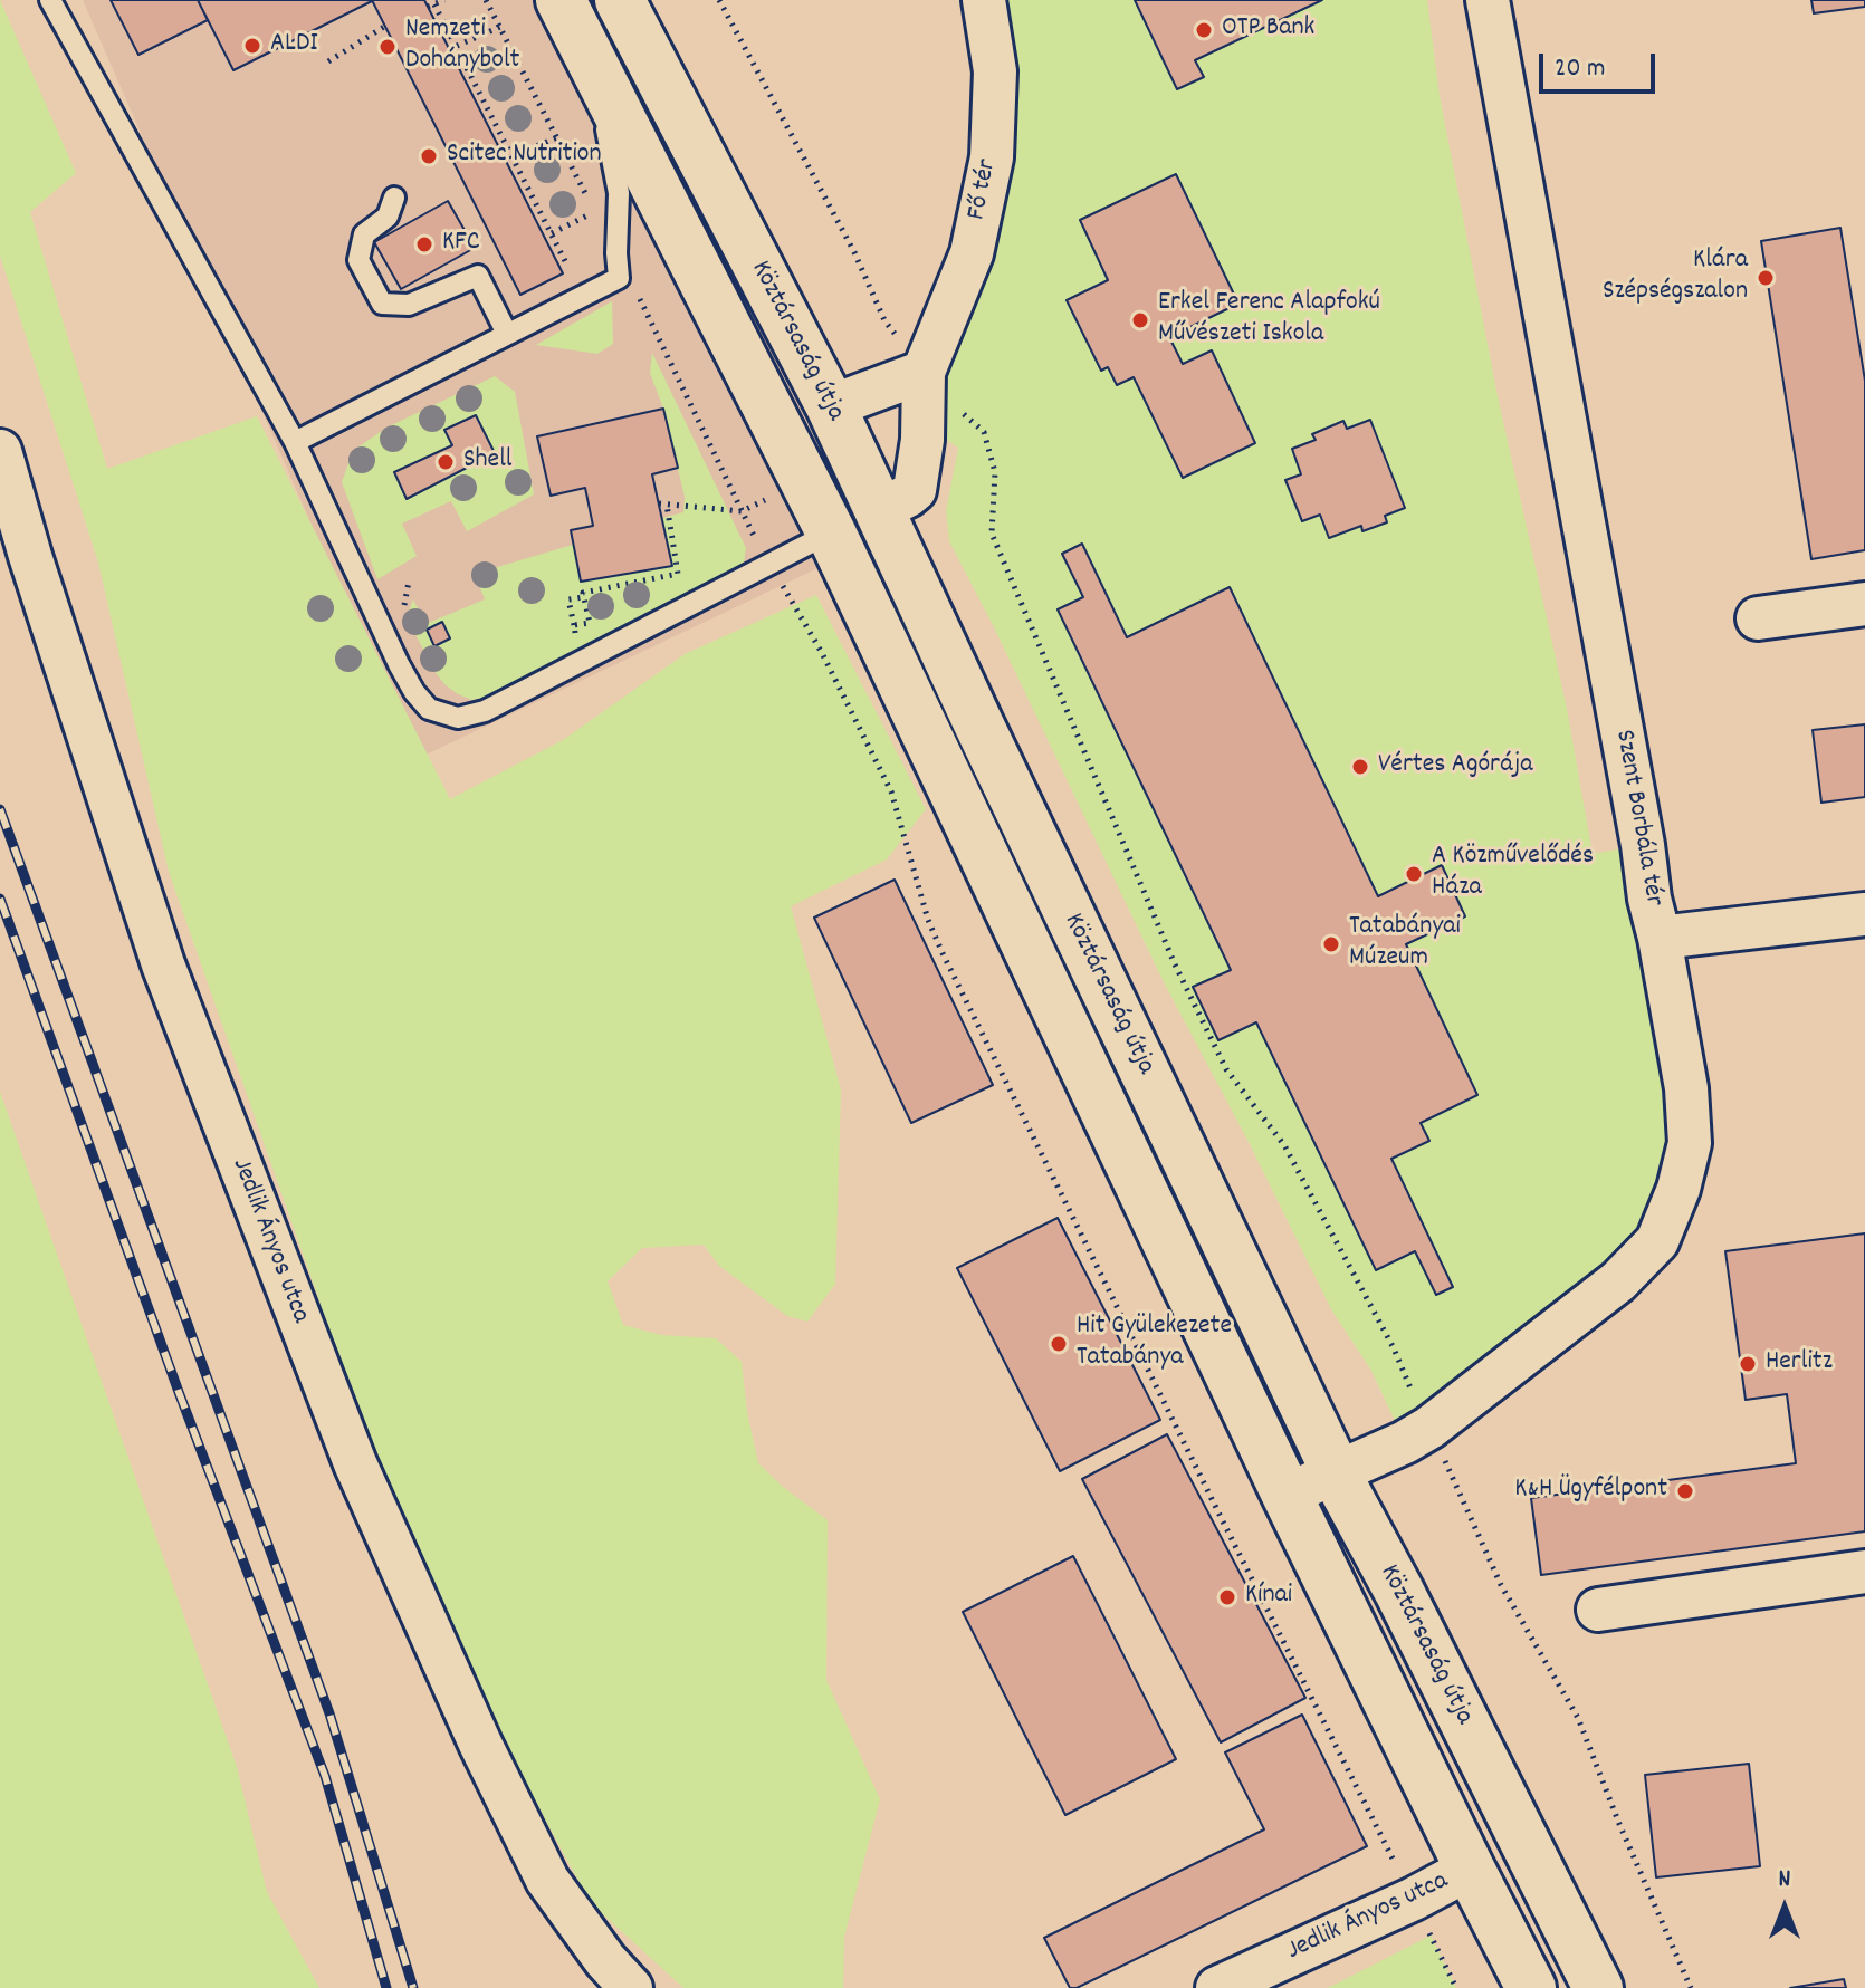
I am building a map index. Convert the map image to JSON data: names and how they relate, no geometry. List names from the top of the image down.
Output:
{
  "streets": {
    "street": [
      "Fő tér",
      "Köztársaság útja",
      "Szent Borbála tér",
      "Jedlik Ányos utca"
    ]
  },
  "crossings": [
    ["Fő tér", "Köztársaság útja"],
    ["Köztársaság útja", "Szent Borbála tér"],
    ["Köztársaság útja", "Jedlik Ányos utca"]
  ],
  "places": [
    "OTP Bank",
    "ALDI",
    "Nemzeti Dohánybolt",
    "Scitec Nutrition",
    "KFC",
    "Klára Szépségszalon",
    "Erkel Ferenc Alapfokú Művészeti Iskola",
    "Shell",
    "Vértes Agórája",
    "A Közművelődés Háza",
    "Tatabányai Múzeum",
    "Hit Gyülekezete Tatabánya",
    "Herlitz",
    "K&H Ügyfélpont",
    "Kínai"
  ],
  "scale_bar": "20 m",
  "north": "top"
}
